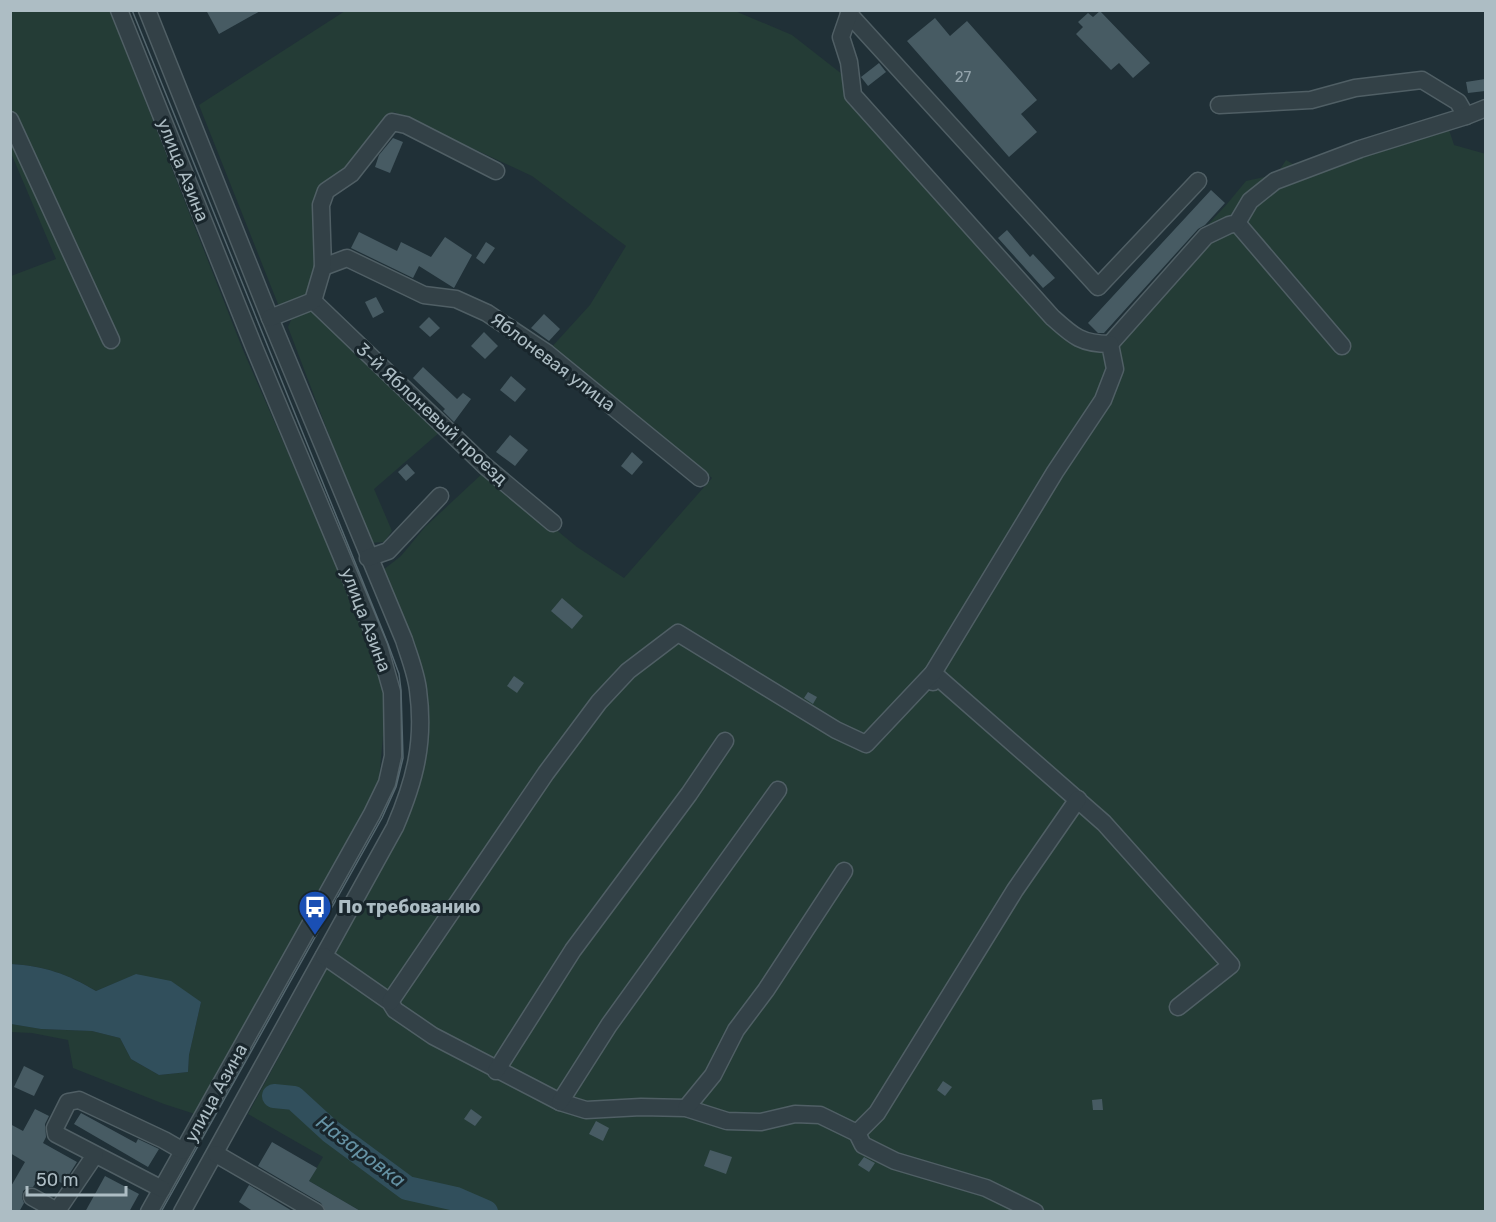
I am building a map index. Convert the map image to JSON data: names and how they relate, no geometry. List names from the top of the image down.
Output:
{
  "streets": {
    "street": ["улица Азина", "Яблоневая улица", "3-й Яблоневый проезд"]
  },
  "water": ["Назаровка"],
  "places": {
    "bus stop": ["По требованию"]
  },
  "house_numbers": ["27"],
  "scale_bar": "50 m"
}
